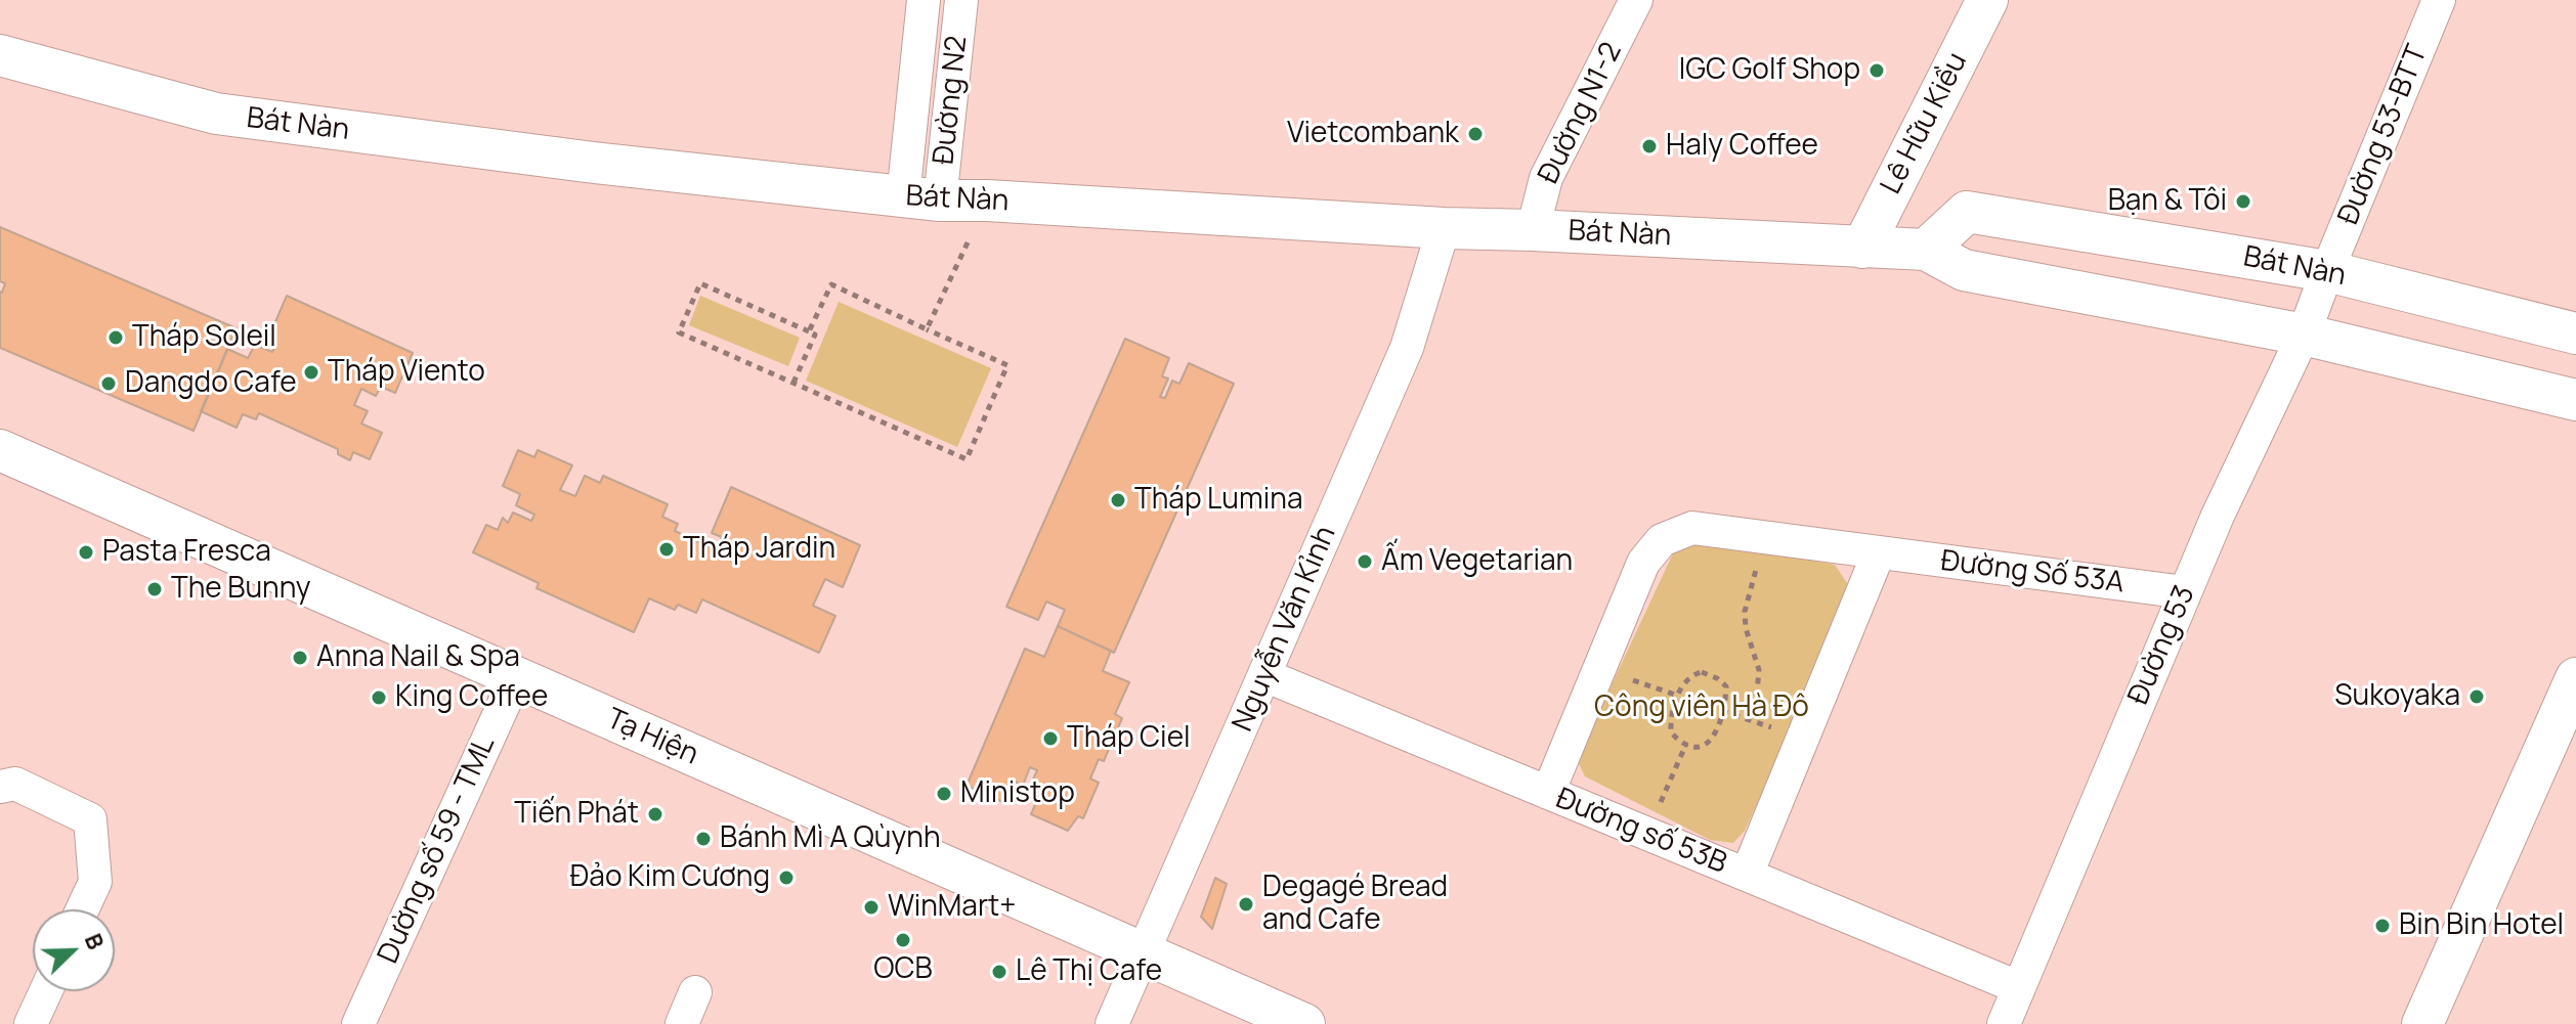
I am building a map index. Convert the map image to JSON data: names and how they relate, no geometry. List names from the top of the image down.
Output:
{
  "streets": {
    "street": [
      "Đường N2",
      "Đường N1-2",
      "Lê Hữu Kiều",
      "Bát Nàn",
      "Đường 53-BTT",
      "Đường Số 53A",
      "Nguyễn Văn Kỉnh",
      "Đường 53",
      "Tạ Hiện",
      "Đường số 53B",
      "Dường số 59 - TML"
    ]
  },
  "crossings": [
    ["Đường N2", "Bát Nàn"],
    ["Đường N1-2", "Bát Nàn"],
    ["Lê Hữu Kiều", "Bát Nàn"],
    ["Bát Nàn", "Đường 53-BTT"],
    ["Bát Nàn", "Nguyễn Văn Kỉnh"],
    ["Bát Nàn", "Đường 53"],
    ["Đường 53-BTT", "Đường 53"],
    ["Đường Số 53A", "Đường 53"],
    ["Đường Số 53A", "Đường số 53B"],
    ["Nguyễn Văn Kỉnh", "Tạ Hiện"],
    ["Nguyễn Văn Kỉnh", "Đường số 53B"],
    ["Đường 53", "Đường số 53B"],
    ["Tạ Hiện", "Dường số 59 - TML"]
  ],
  "parks": ["Công viên Hà Đô"],
  "places": [
    "IGC Golf Shop",
    "Vietcombank",
    "Haly Coffee",
    "Bạn & Tôi",
    "Tháp Soleil",
    "Tháp Viento",
    "Dangdo Cafe",
    "Tháp Lumina",
    "Tháp Jardin",
    "Pasta Fresca",
    "Ấm Vegetarian",
    "The Bunny",
    "Anna Nail & Spa",
    "Sukoyaka",
    "King Coffee",
    "Tháp Ciel",
    "Ministop",
    "Tiến Phát",
    "Bánh Mì A Qùynh",
    "Đảo Kim Cương",
    "Degagé Bread and Cafe",
    "WinMart+",
    "Bin Bin Hotel",
    "OCB",
    "Lê Thị Cafe"
  ],
  "north": "top right"
}
